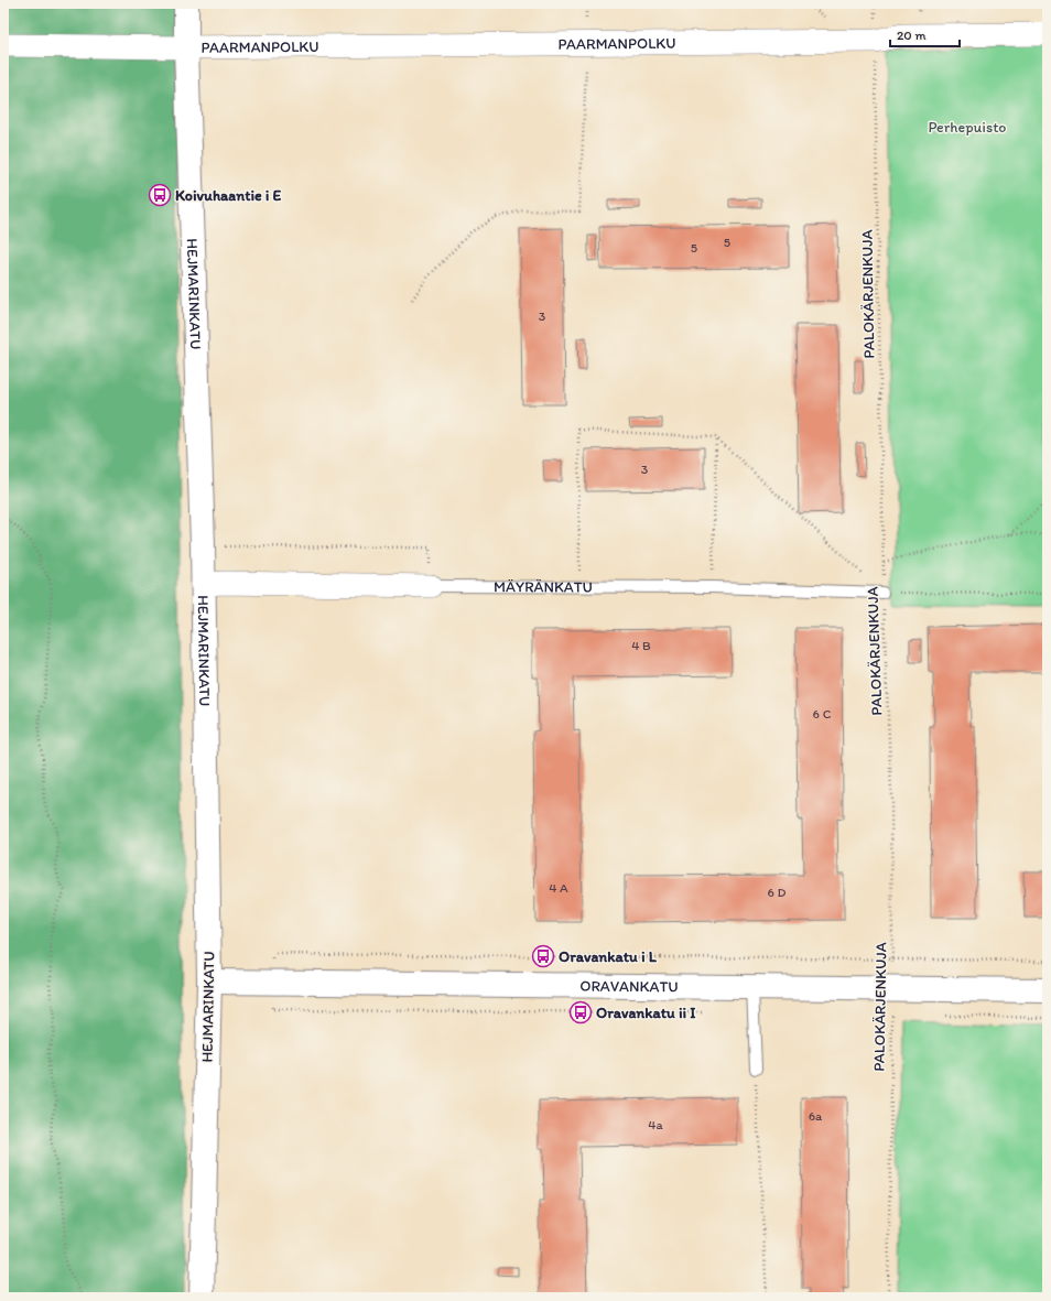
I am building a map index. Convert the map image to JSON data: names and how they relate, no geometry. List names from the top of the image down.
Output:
{
  "streets": {
    "street": [
      "PAARMANPOLKU",
      "HEJMARINKATU",
      "MÄYRÄNKATU",
      "ORAVANKATU"
    ],
    "path": ["PALOKÄRJENKUJA"]
  },
  "crossings": [
    ["PAARMANPOLKU", "HEJMARINKATU"],
    ["PAARMANPOLKU", "PALOKÄRJENKUJA"],
    ["HEJMARINKATU", "MÄYRÄNKATU"],
    ["HEJMARINKATU", "ORAVANKATU"],
    ["PALOKÄRJENKUJA", "MÄYRÄNKATU"],
    ["PALOKÄRJENKUJA", "ORAVANKATU"]
  ],
  "parks": ["Perhepuisto"],
  "places": {
    "bus stop": ["Koivuhaantie i E", "Oravankatu i L", "Oravankatu ii I"]
  },
  "house_numbers": [
    "5",
    "5",
    "3",
    "3",
    "4 B",
    "6 C",
    "4 A",
    "6 D",
    "6a",
    "4a"
  ],
  "scale_bar": "20 m"
}
